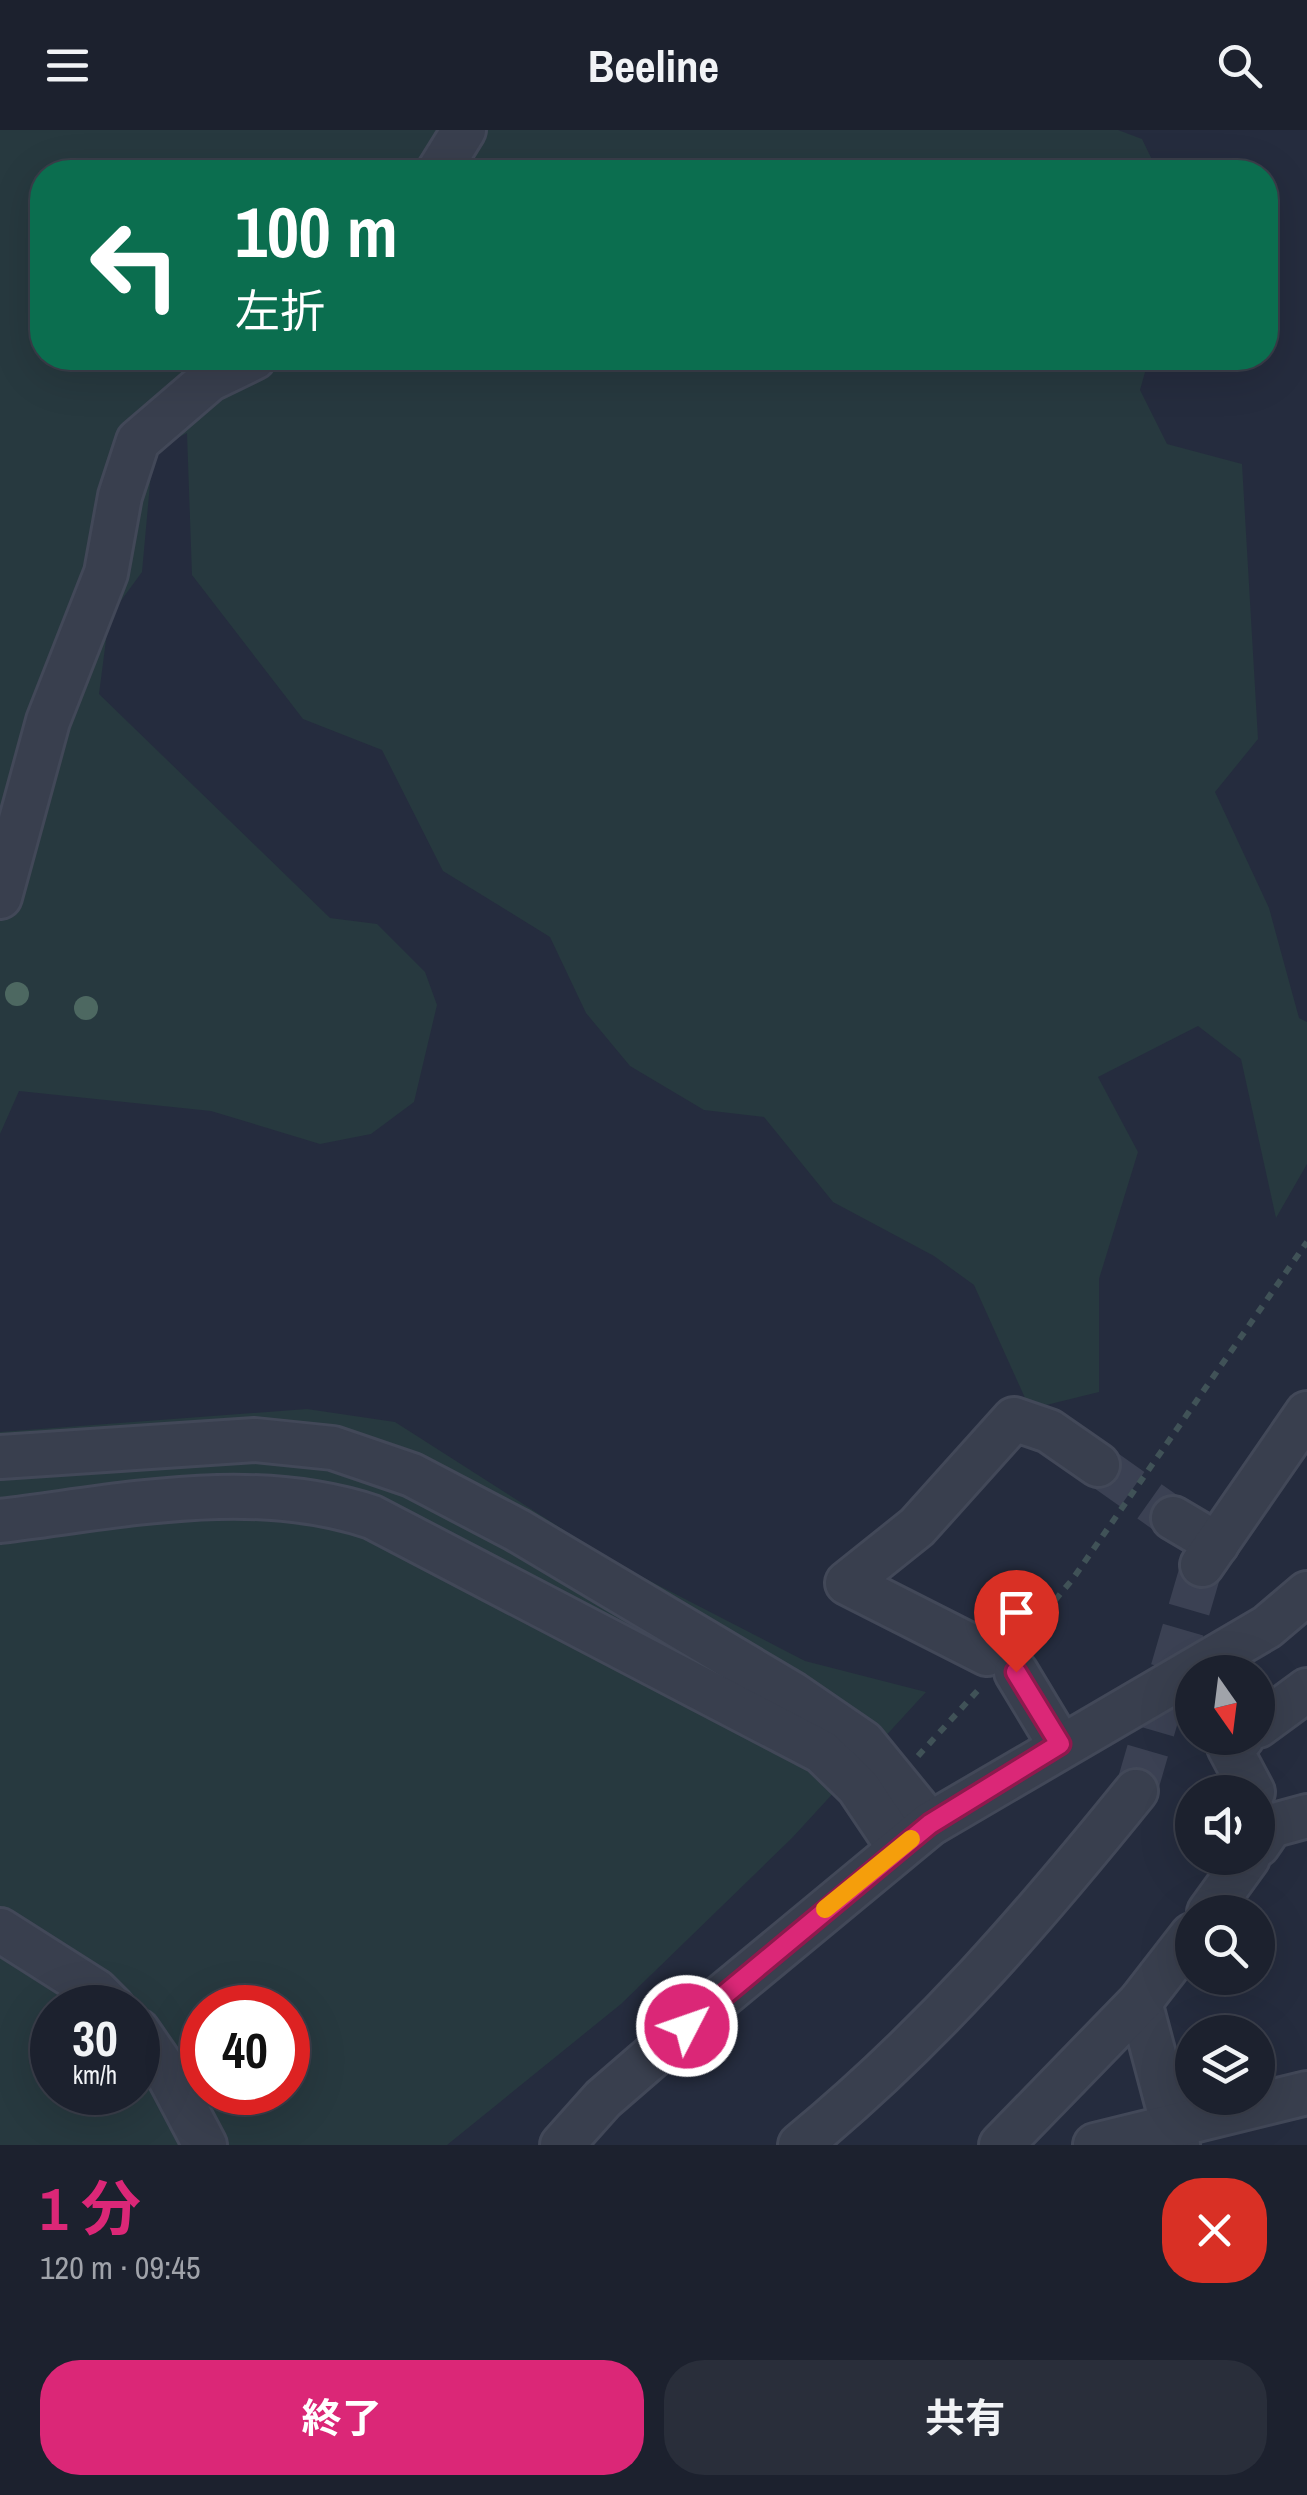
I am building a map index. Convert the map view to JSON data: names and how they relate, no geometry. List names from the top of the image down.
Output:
{
  "north": "bottom",
  "page": {
    "header": "Beeline",
    "turn": ["100 m", "左折"],
    "speed": "30 km/h",
    "limit": "40",
    "heading": ["1 分", "120 m · 09:45"],
    "buttons": ["終了", "共有"]
  }
}
